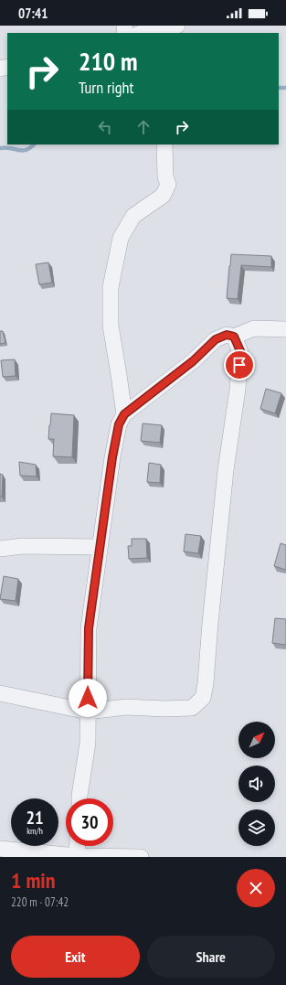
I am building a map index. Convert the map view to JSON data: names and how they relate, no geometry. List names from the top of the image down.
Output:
{
  "north": "top right",
  "page": {
    "status": "07:41",
    "turn": ["210 m", "Turn right"],
    "speed": "21 km/h",
    "limit": "30",
    "heading": ["1 min", "220 m · 07:42"],
    "buttons": ["Exit", "Share"]
  }
}
